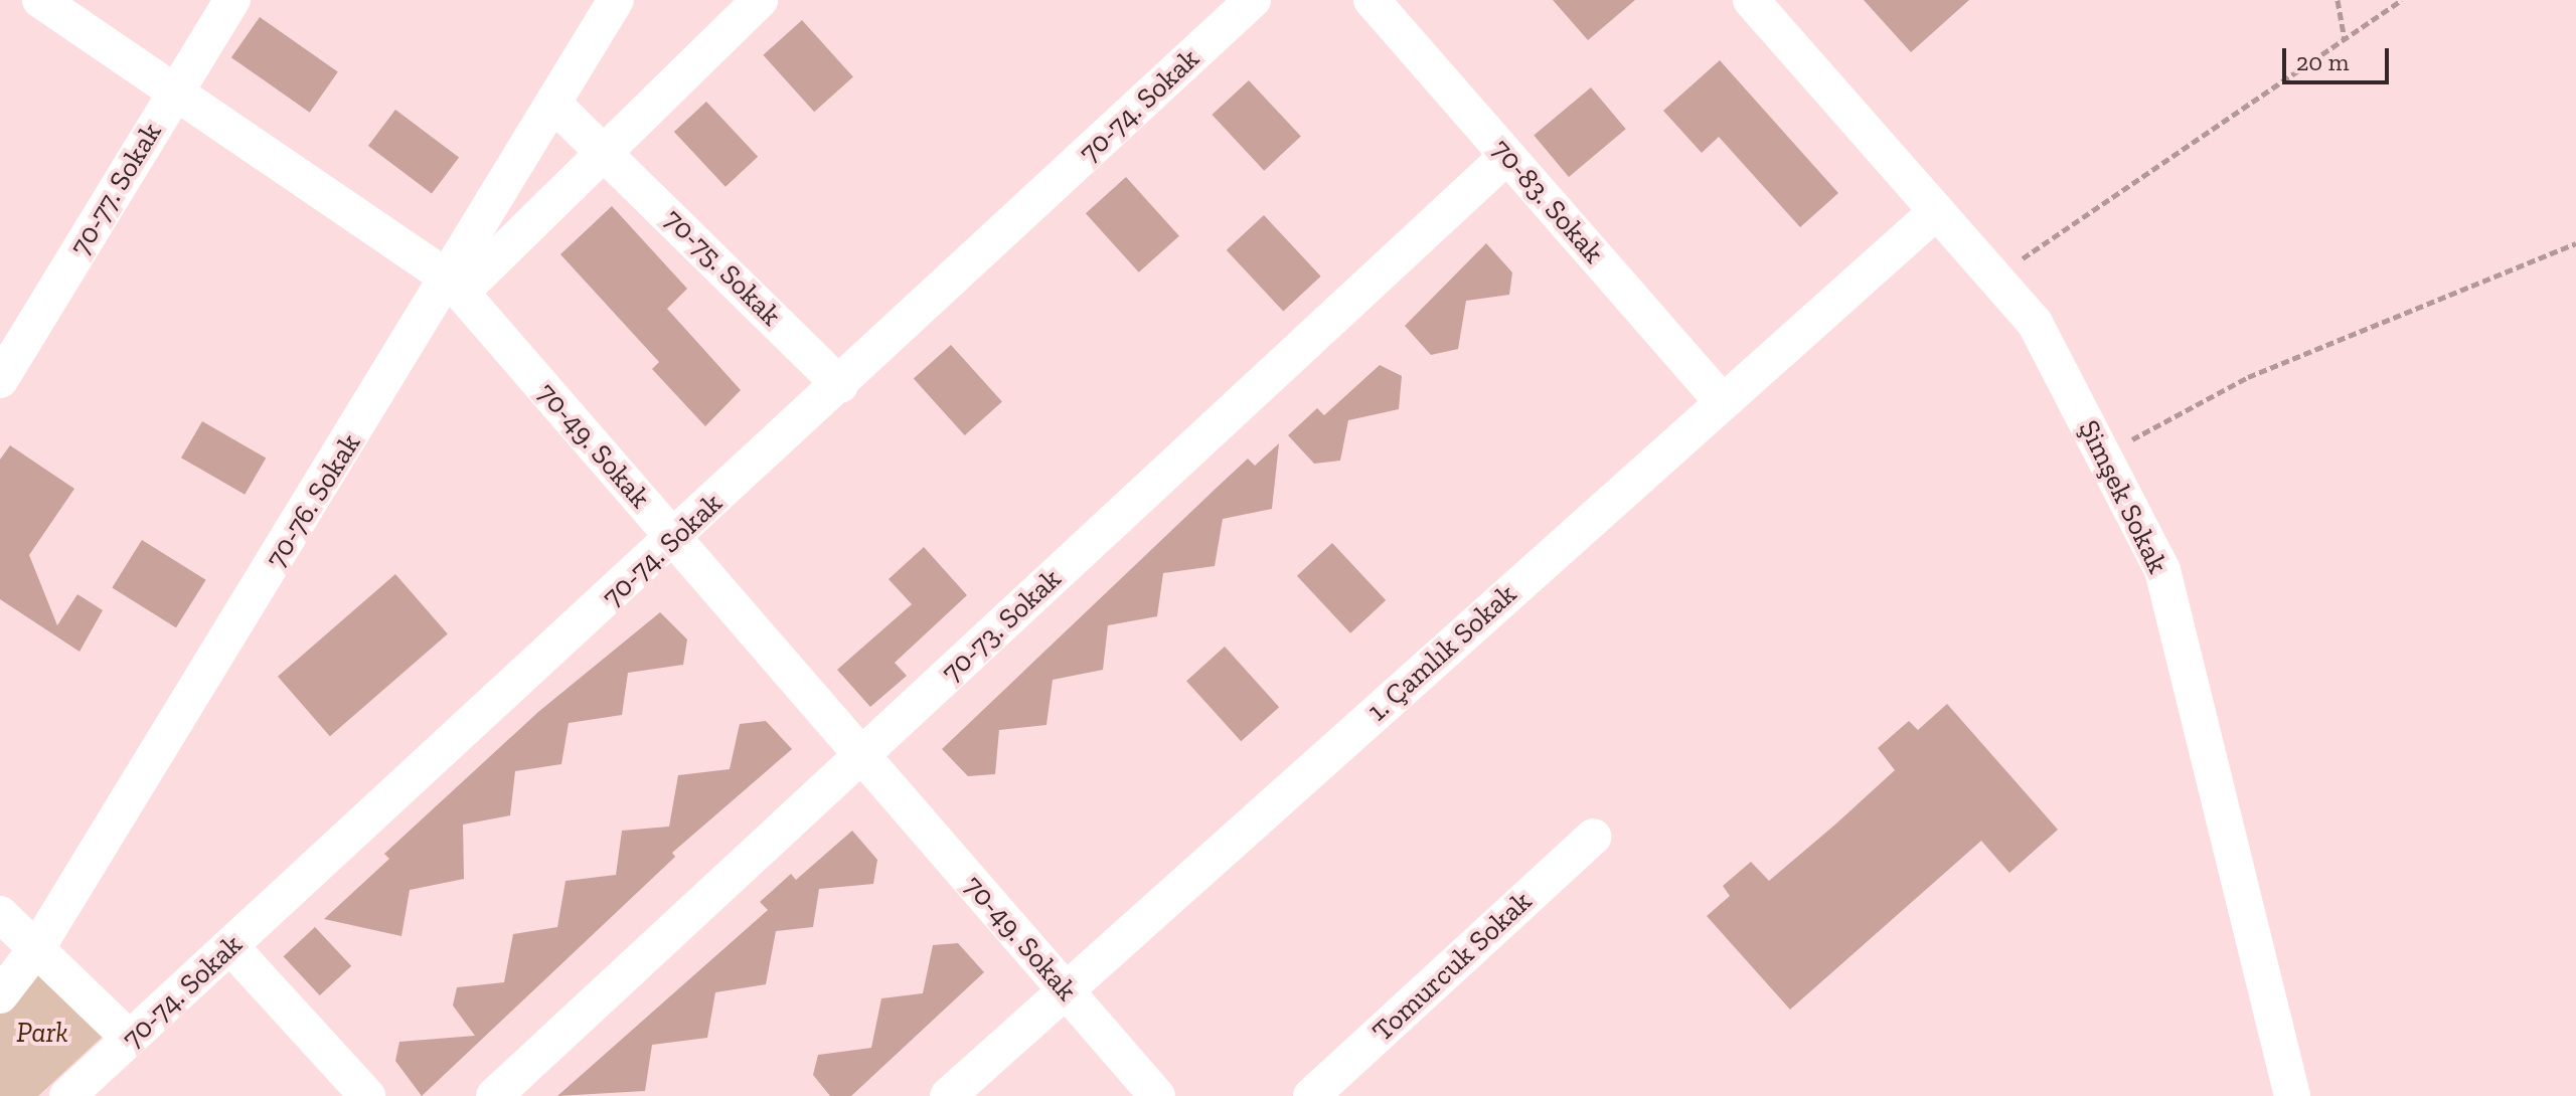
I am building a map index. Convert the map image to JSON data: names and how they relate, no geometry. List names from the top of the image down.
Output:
{
  "streets": {
    "street": [
      "70-74. Sokak",
      "70-77. Sokak",
      "70-83. Sokak",
      "70-75. Sokak",
      "70-49. Sokak",
      "Şimşek Sokak",
      "70-76. Sokak",
      "70-73. Sokak",
      "1. Çamlık Sokak",
      "Tomurcuk Sokak"
    ]
  },
  "crossings": [
    ["70-74. Sokak", "70-75. Sokak"],
    ["70-74. Sokak", "70-49. Sokak"],
    ["70-77. Sokak", "70-49. Sokak"],
    ["70-83. Sokak", "70-73. Sokak"],
    ["70-83. Sokak", "1. Çamlık Sokak"],
    ["70-75. Sokak", "70-76. Sokak"],
    ["70-49. Sokak", "70-76. Sokak"],
    ["70-49. Sokak", "70-73. Sokak"],
    ["70-49. Sokak", "1. Çamlık Sokak"],
    ["Şimşek Sokak", "1. Çamlık Sokak"]
  ],
  "parks": ["Park"],
  "scale_bar": "20 m"
}
